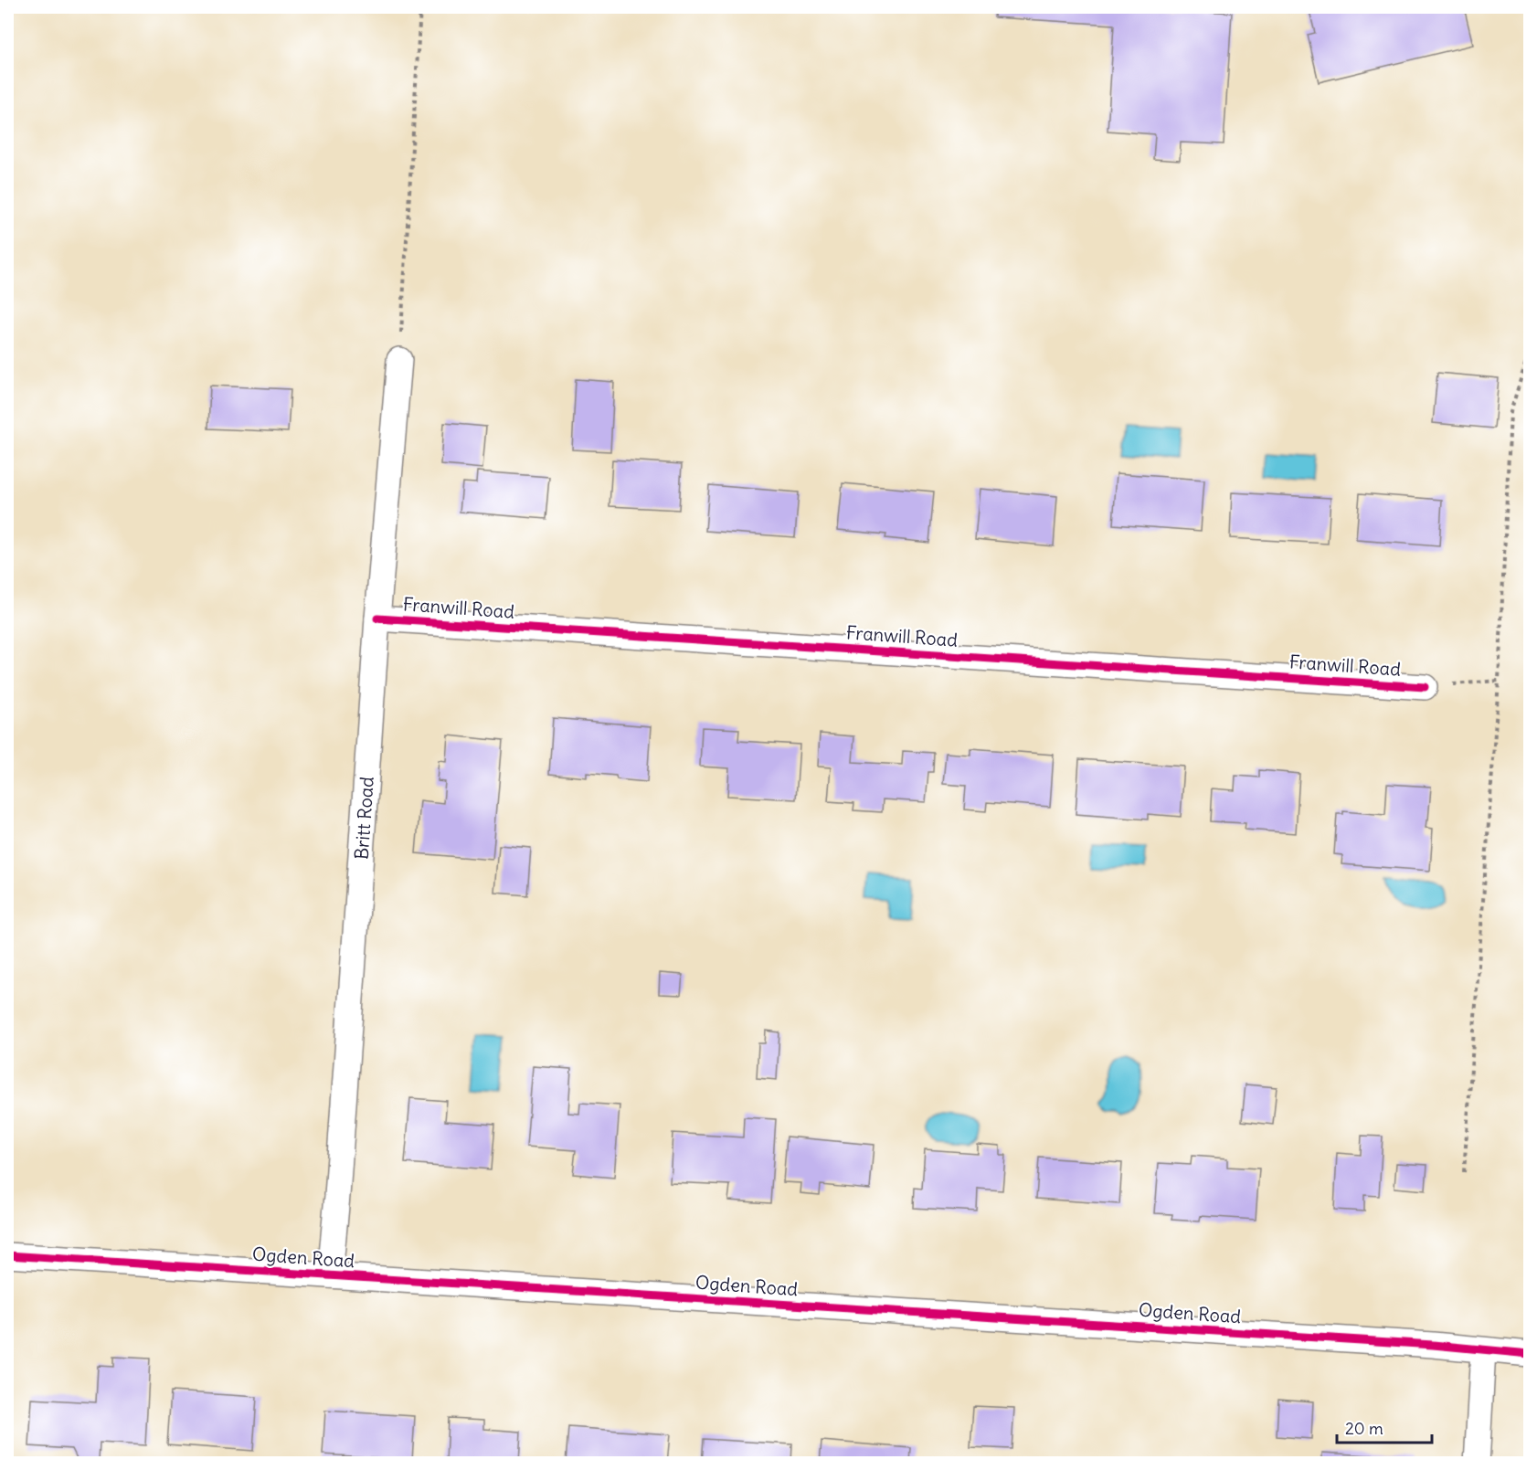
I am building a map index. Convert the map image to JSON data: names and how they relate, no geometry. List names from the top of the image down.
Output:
{
  "streets": {
    "street": ["Franwill Road", "Britt Road", "Ogden Road"]
  },
  "crossings": [
    ["Franwill Road", "Britt Road"],
    ["Britt Road", "Ogden Road"]
  ],
  "scale_bar": "20 m"
}
